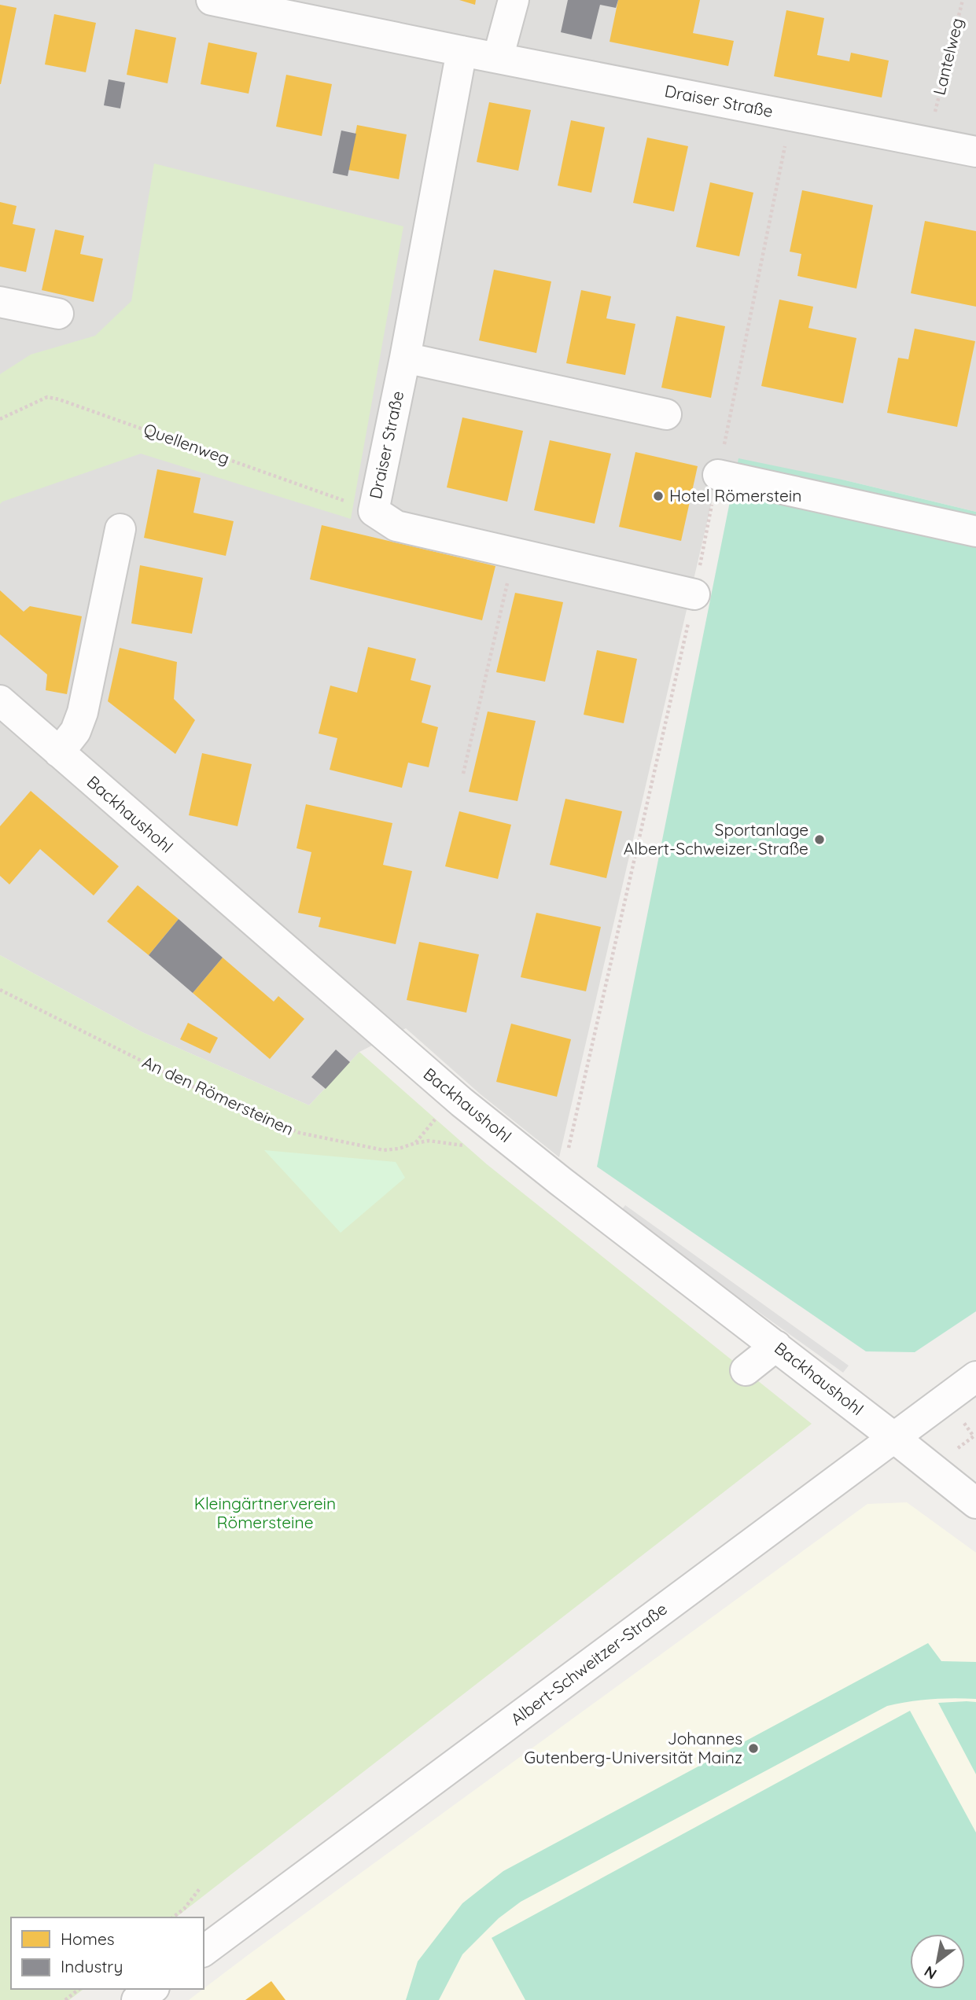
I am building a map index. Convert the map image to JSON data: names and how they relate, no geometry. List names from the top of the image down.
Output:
{
  "streets": {
    "street": ["Draiser Straße", "Backhaushohl", "Albert-Schweitzer-Straße"],
    "path": ["Lantelweg", "Quellenweg", "An den Römersteinen"]
  },
  "crossings": [
    ["Draiser Straße", "Quellenweg"],
    ["Backhaushohl", "Albert-Schweitzer-Straße"]
  ],
  "parks": ["Kleingärtnerverein Römersteine"],
  "places": ["Hotel Römerstein", "Sportanlage Albert-Schweizer-Straße", "Johannes Gutenberg-Universität Mainz"],
  "legend": ["Homes", "Industry"],
  "north": "bottom left"
}
